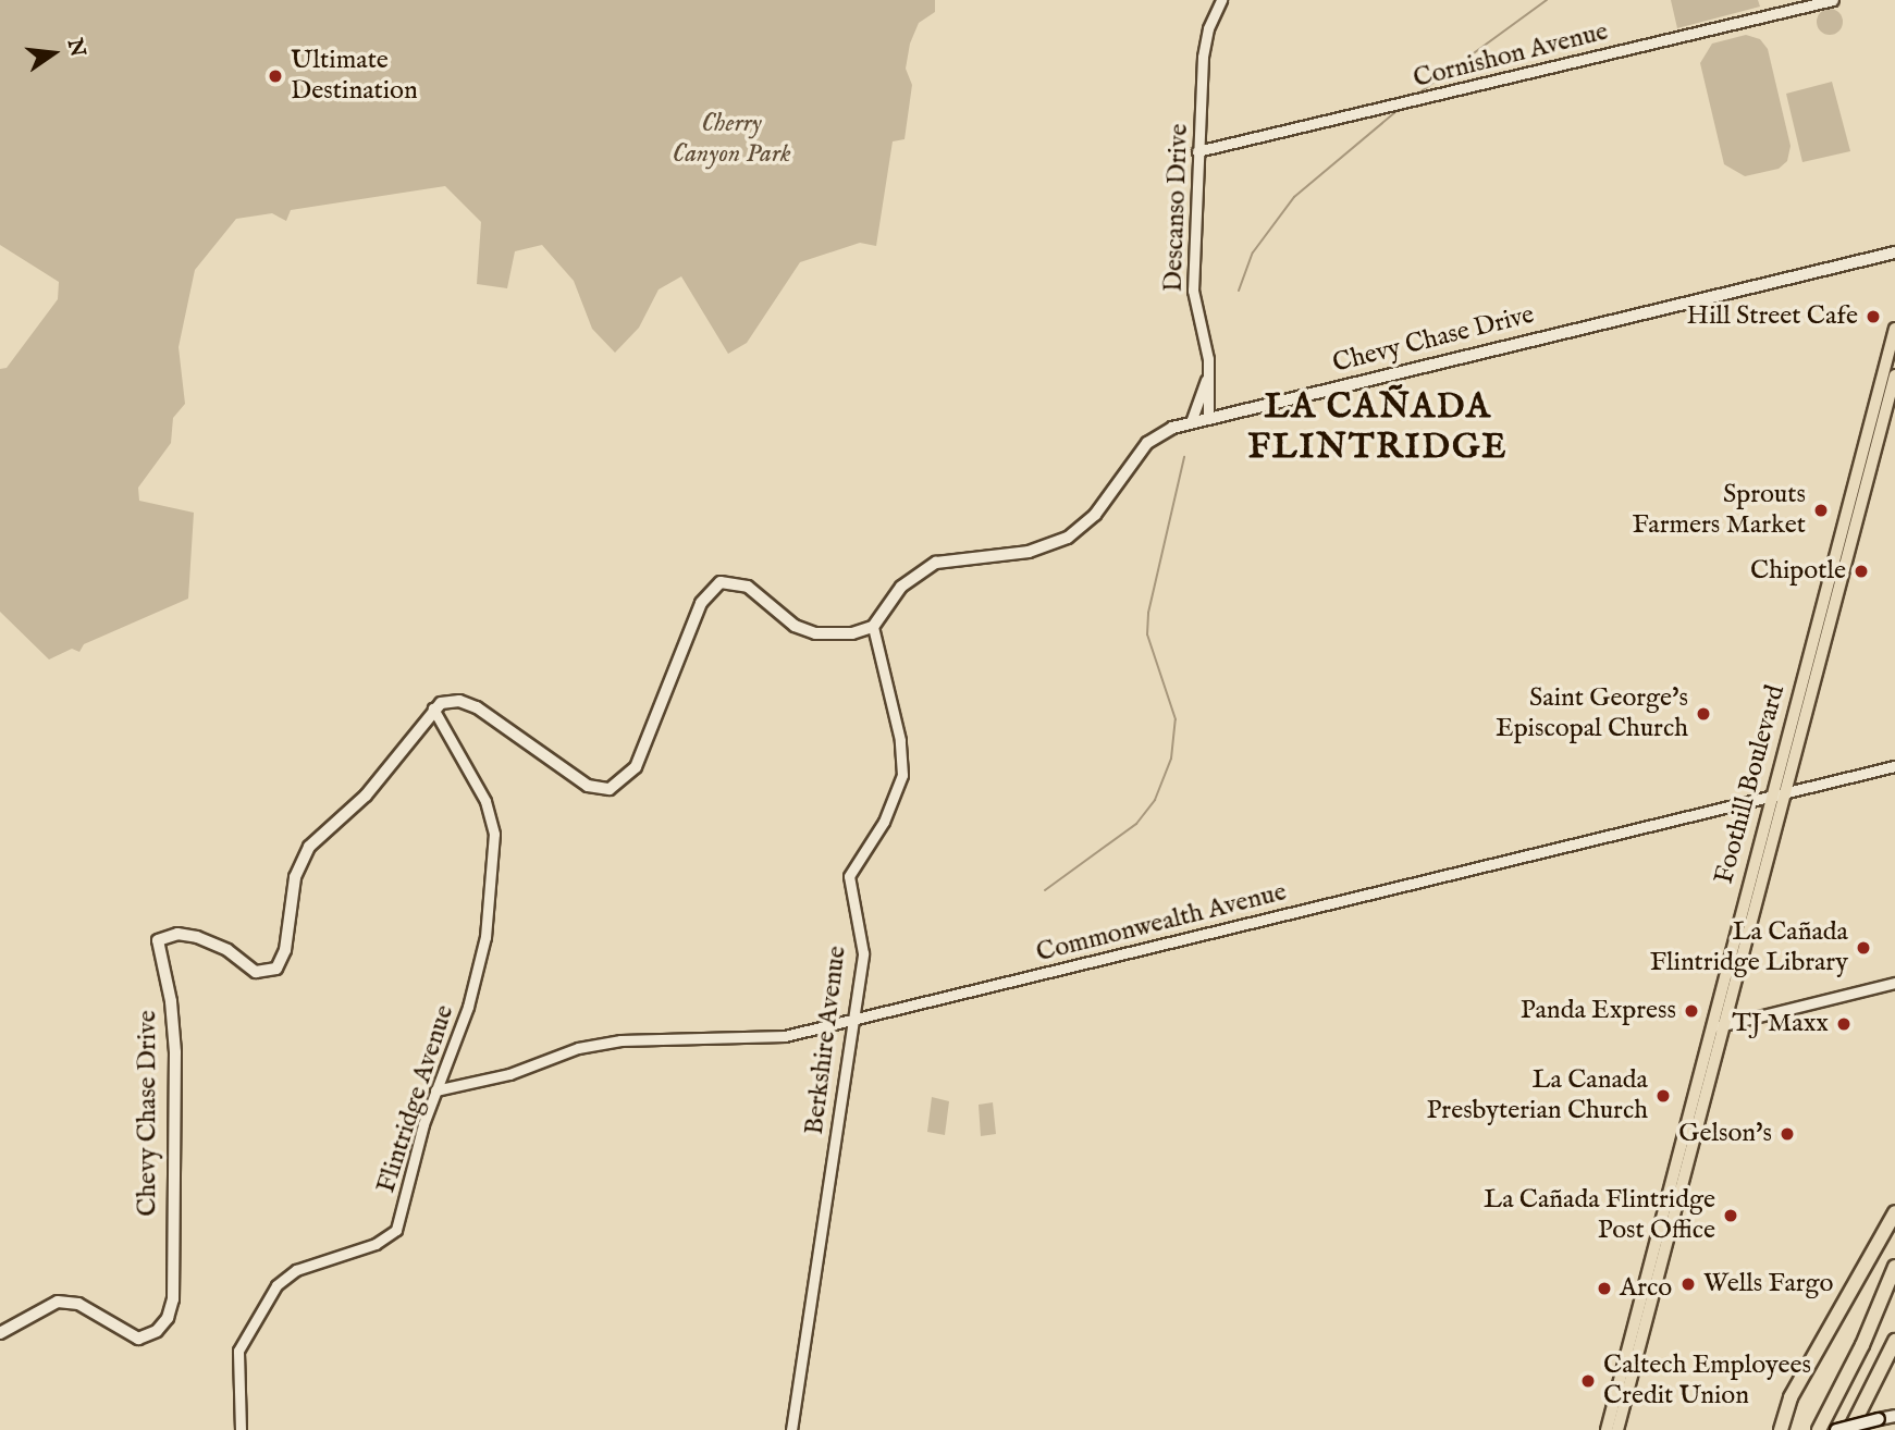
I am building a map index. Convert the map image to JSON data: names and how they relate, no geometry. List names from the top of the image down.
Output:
{
  "streets": {
    "main road": ["Chevy Chase Drive", "Foothill Boulevard"],
    "street": [
      "Cornishon Avenue",
      "Descanso Drive",
      "Commonwealth Avenue",
      "Berkshire Avenue",
      "Flintridge Avenue"
    ]
  },
  "crossings": [
    ["Cornishon Avenue", "Descanso Drive"],
    ["Descanso Drive", "Chevy Chase Drive"],
    ["Chevy Chase Drive", "Berkshire Avenue"],
    ["Chevy Chase Drive", "Flintridge Avenue"],
    ["Foothill Boulevard", "Commonwealth Avenue"],
    ["Commonwealth Avenue", "Berkshire Avenue"],
    ["Commonwealth Avenue", "Flintridge Avenue"]
  ],
  "districts": ["LA CAÑADA FLINTRIDGE"],
  "parks": ["Cherry Canyon Park"],
  "places": [
    "Ultimate Destination",
    "Hill Street Cafe",
    "Sprouts Farmers Market",
    "Chipotle",
    "Saint George's Episcopal Church",
    "La Cañada Flintridge Library",
    "Panda Express",
    "TJ Maxx",
    "La Canada Presbyterian Church",
    "Gelson's",
    "La Cañada Flintridge Post Office",
    "Wells Fargo",
    "Arco",
    "Caltech Employees Credit Union"
  ],
  "north": "right"
}
